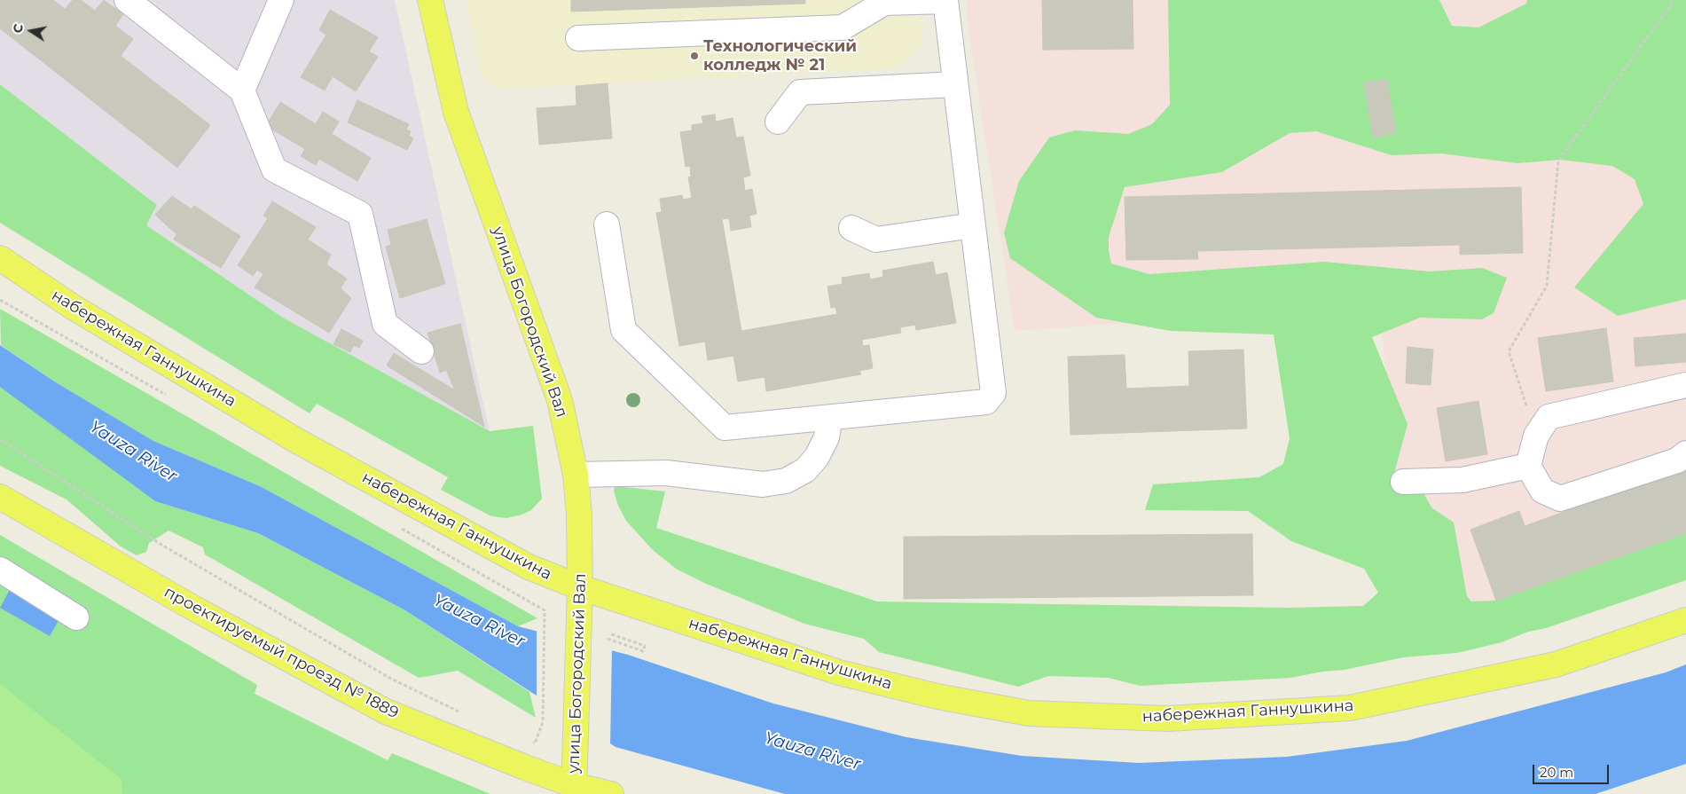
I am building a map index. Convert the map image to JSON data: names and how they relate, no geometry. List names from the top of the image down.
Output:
{
  "streets": {
    "main road": ["улица Богородский Вал", "набережная Ганнушкина", "проектируемый проезд № 1889"]
  },
  "crossings": [
    ["улица Богородский Вал", "набережная Ганнушкина"],
    ["улица Богородский Вал", "проектируемый проезд № 1889"]
  ],
  "water": ["Yauza River"],
  "places": ["Технологический колледж № 21"],
  "scale_bar": "20 m",
  "north": "left"
}
